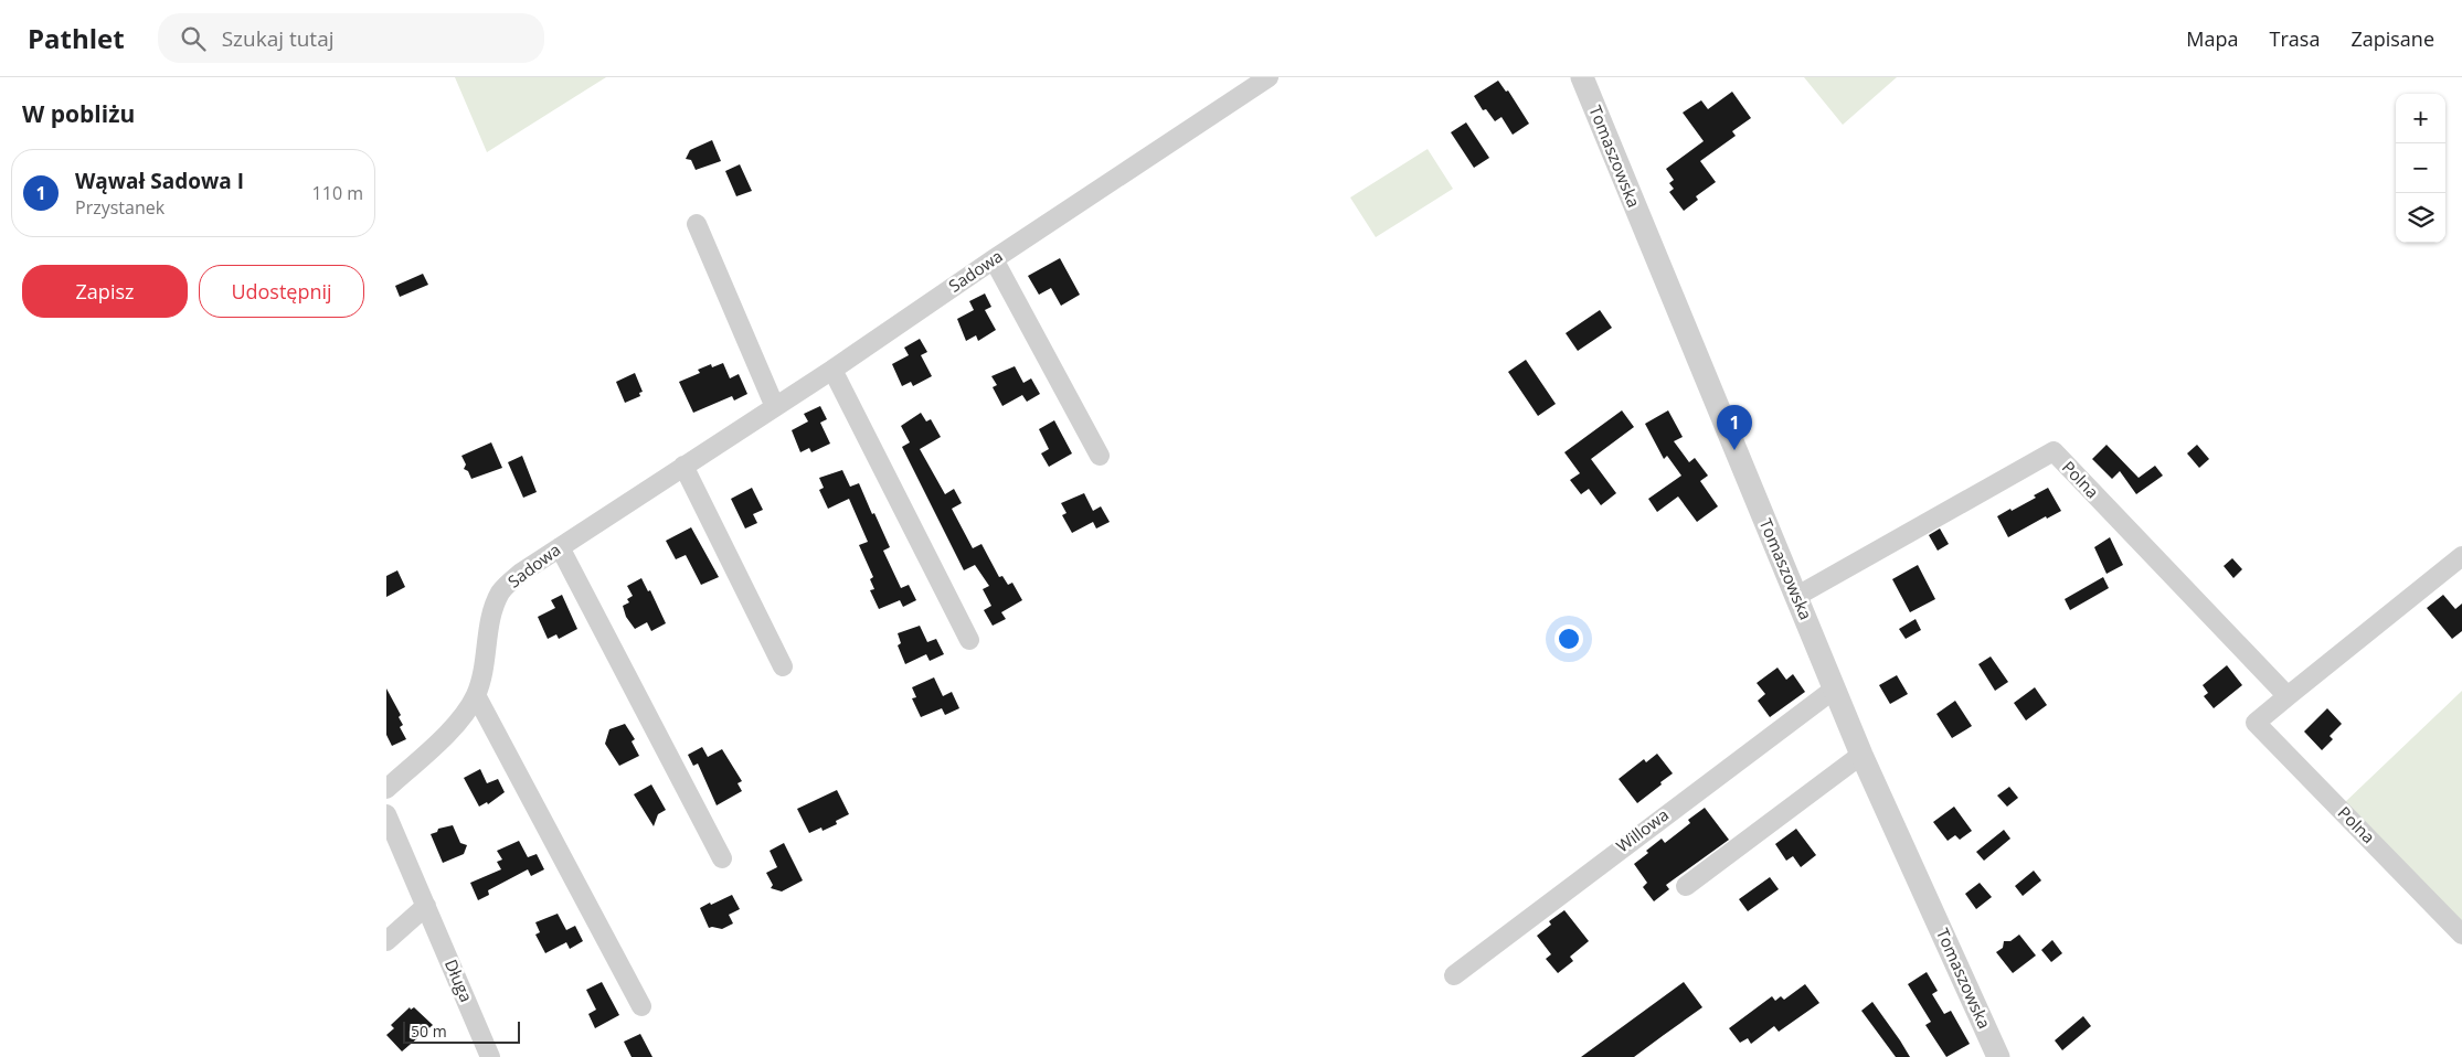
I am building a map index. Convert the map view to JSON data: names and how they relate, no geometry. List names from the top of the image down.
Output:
{
  "streets": {
    "street": [
      "Tomaszowska",
      "Sadowa",
      "Polna",
      "Willowa",
      "Długa"
    ]
  },
  "crossings": [
    ["Tomaszowska", "Polna"],
    ["Tomaszowska", "Willowa"]
  ],
  "scale_bar": "50 m",
  "page": {
    "header": "Pathlet",
    "search": "Szukaj tutaj",
    "nav": ["Mapa", "Trasa", "Zapisane"],
    "heading": "W pobliżu",
    "map_buttons": ["+", "−"],
    "list": [
      {
        "mark": "1",
        "name": "Wąwał Sadowa I",
        "note": "Przystanek",
        "value": "110 m"
      }
    ],
    "buttons": ["Zapisz", "Udostępnij"],
    "pins": "1",
    "scale": "50 m"
  }
}
